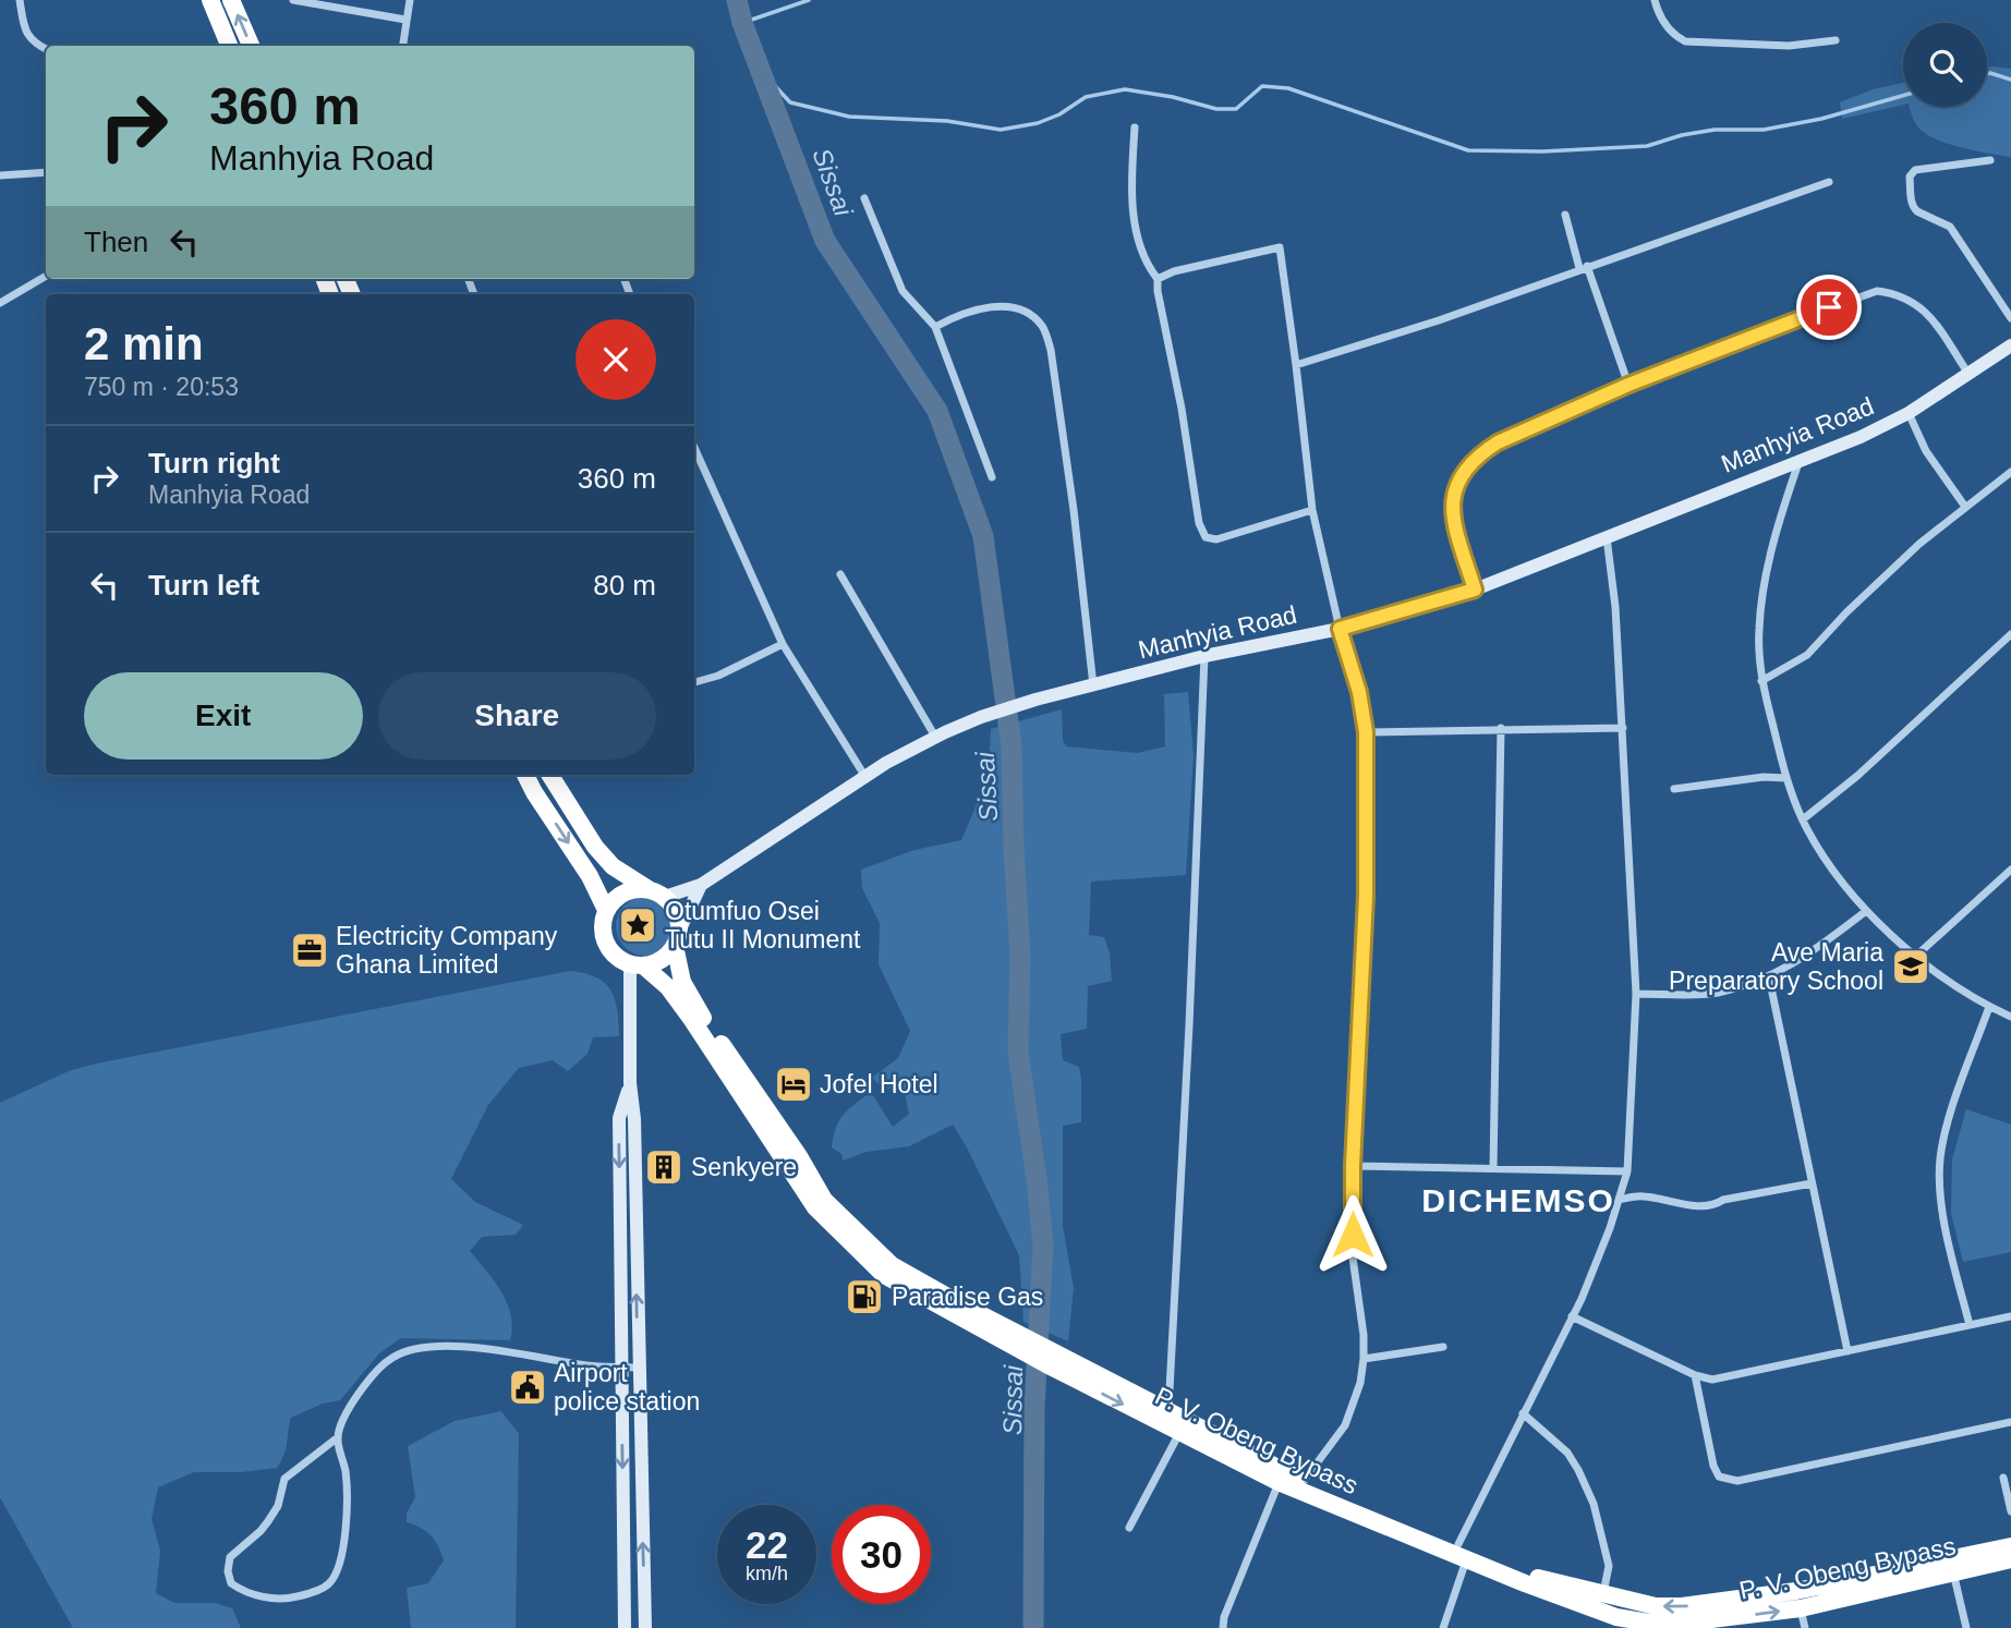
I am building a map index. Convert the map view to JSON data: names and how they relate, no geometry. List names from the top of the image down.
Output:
{
  "streets": {
    "highway": ["P. V. Obeng Bypass"],
    "main road": ["Manhyia Road"]
  },
  "crossings": [
    ["Manhyia Road", "P. V. Obeng Bypass"]
  ],
  "districts": ["DICHEMSO"],
  "water": ["Sissai"],
  "places": {
    "place": ["Otumfuo Osei Tutu II Monument"],
    "office": ["Electricity Company Ghana Limited"],
    "school or university": ["Ave Maria Preparatory School"],
    "hotel": ["Jofel Hotel"],
    "building": ["Senkyere"],
    "fuel station": ["Paradise Gas"],
    "public building": ["Airport police station"]
  },
  "page": {
    "turn": ["360 m", "Manhyia Road"],
    "then": "Then",
    "heading": ["2 min", "750 m · 20:53"],
    "list": [
      {
        "name": "Turn right",
        "note": "Manhyia Road",
        "value": "360 m"
      },
      {
        "name": "Turn left",
        "value": "80 m"
      }
    ],
    "buttons": ["Exit", "Share"],
    "speed": "22 km/h",
    "limit": "30"
  }
}
